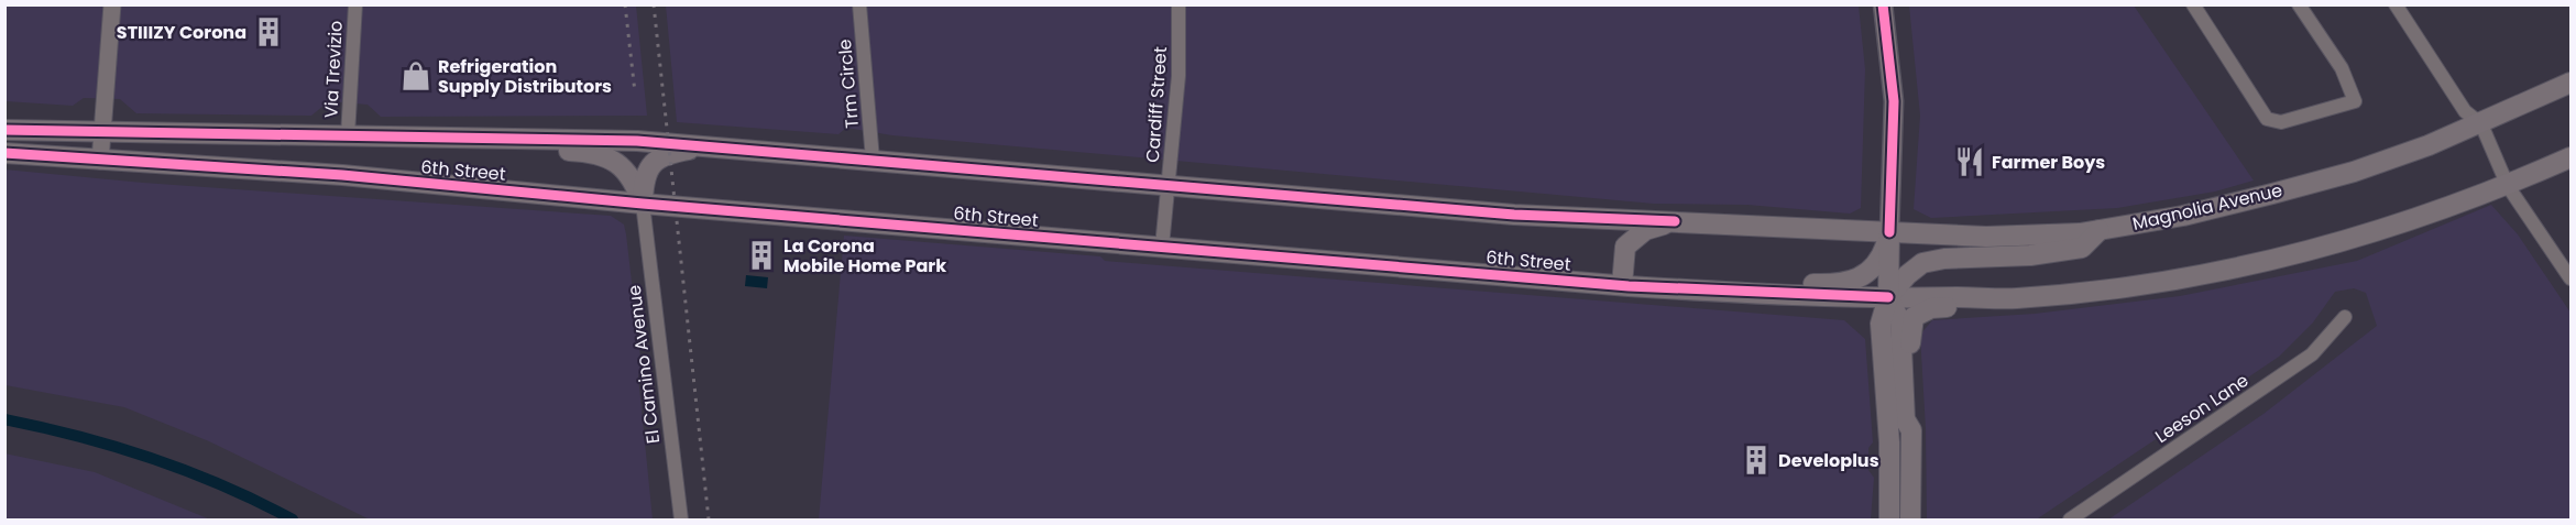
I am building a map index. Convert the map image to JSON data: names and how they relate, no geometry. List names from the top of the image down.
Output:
{
  "streets": {
    "main road": ["6th Street", "Magnolia Avenue"],
    "street": [
      "Via Trevizio",
      "Trm Circle",
      "Cardiff Street",
      "El Camino Avenue",
      "Leeson Lane"
    ]
  },
  "crossings": [
    ["Via Trevizio", "6th Street"],
    ["Trm Circle", "6th Street"],
    ["Cardiff Street", "6th Street"],
    ["6th Street", "Magnolia Avenue"],
    ["6th Street", "El Camino Avenue"]
  ],
  "places": {
    "building": ["STIIIZY Corona", "La Corona Mobile Home Park", "Developlus"],
    "shop": ["Refrigeration Supply Distributors"],
    "restaurant": ["Farmer Boys"]
  }
}
